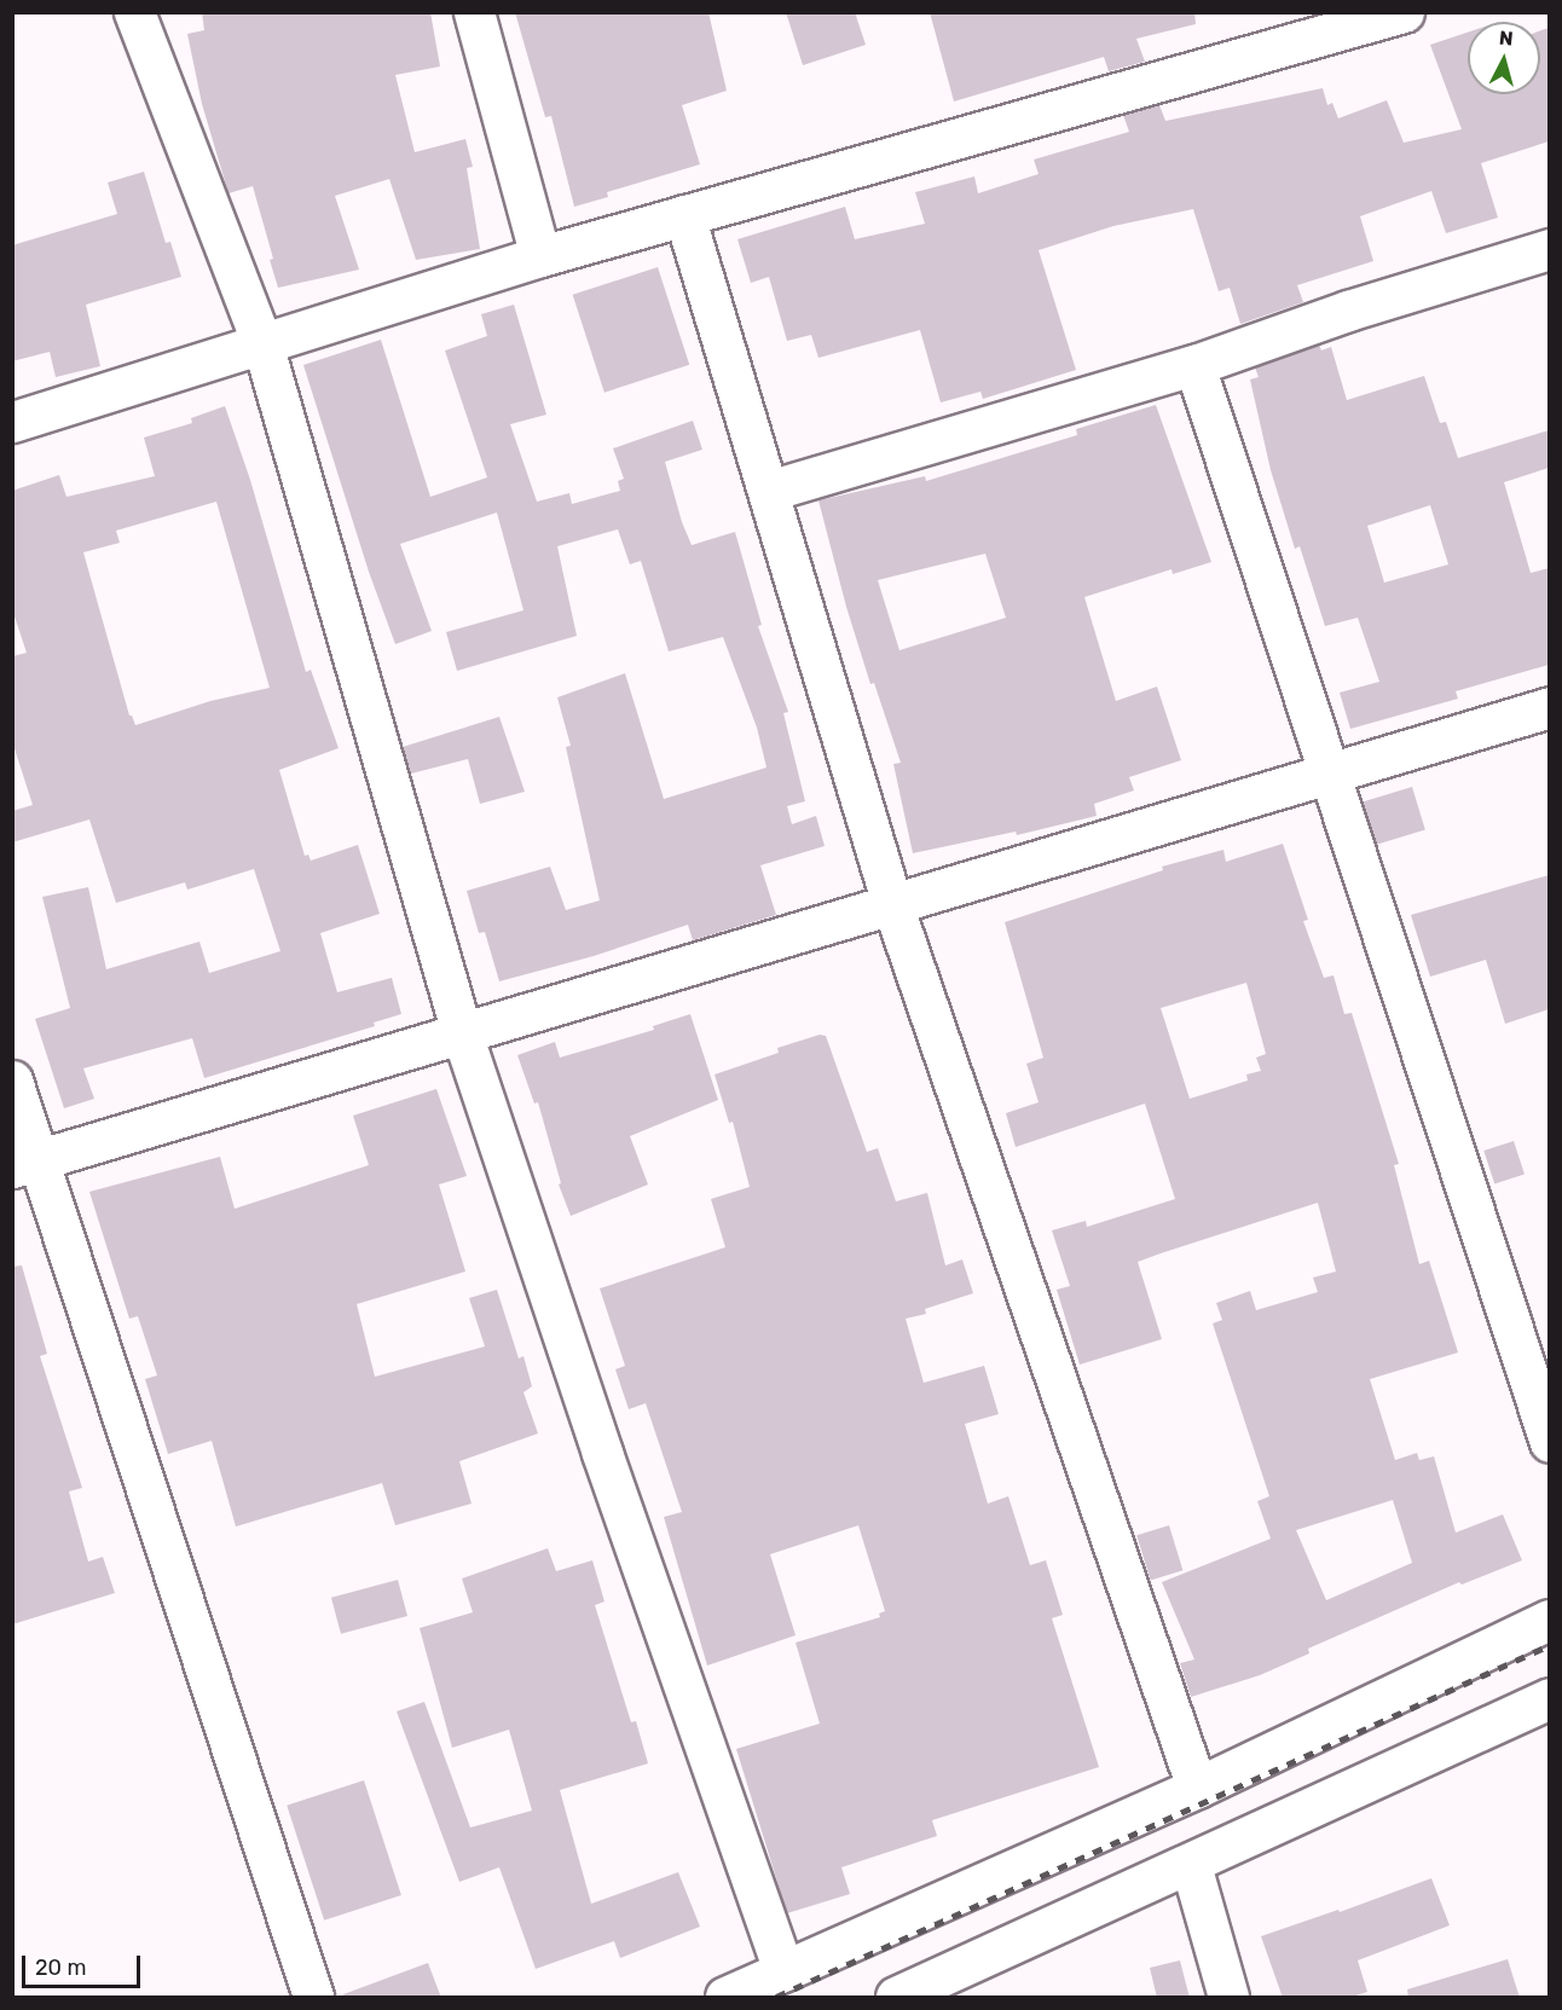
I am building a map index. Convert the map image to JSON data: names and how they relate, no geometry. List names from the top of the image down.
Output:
{
  "scale_bar": "20 m",
  "north": "top"
}
